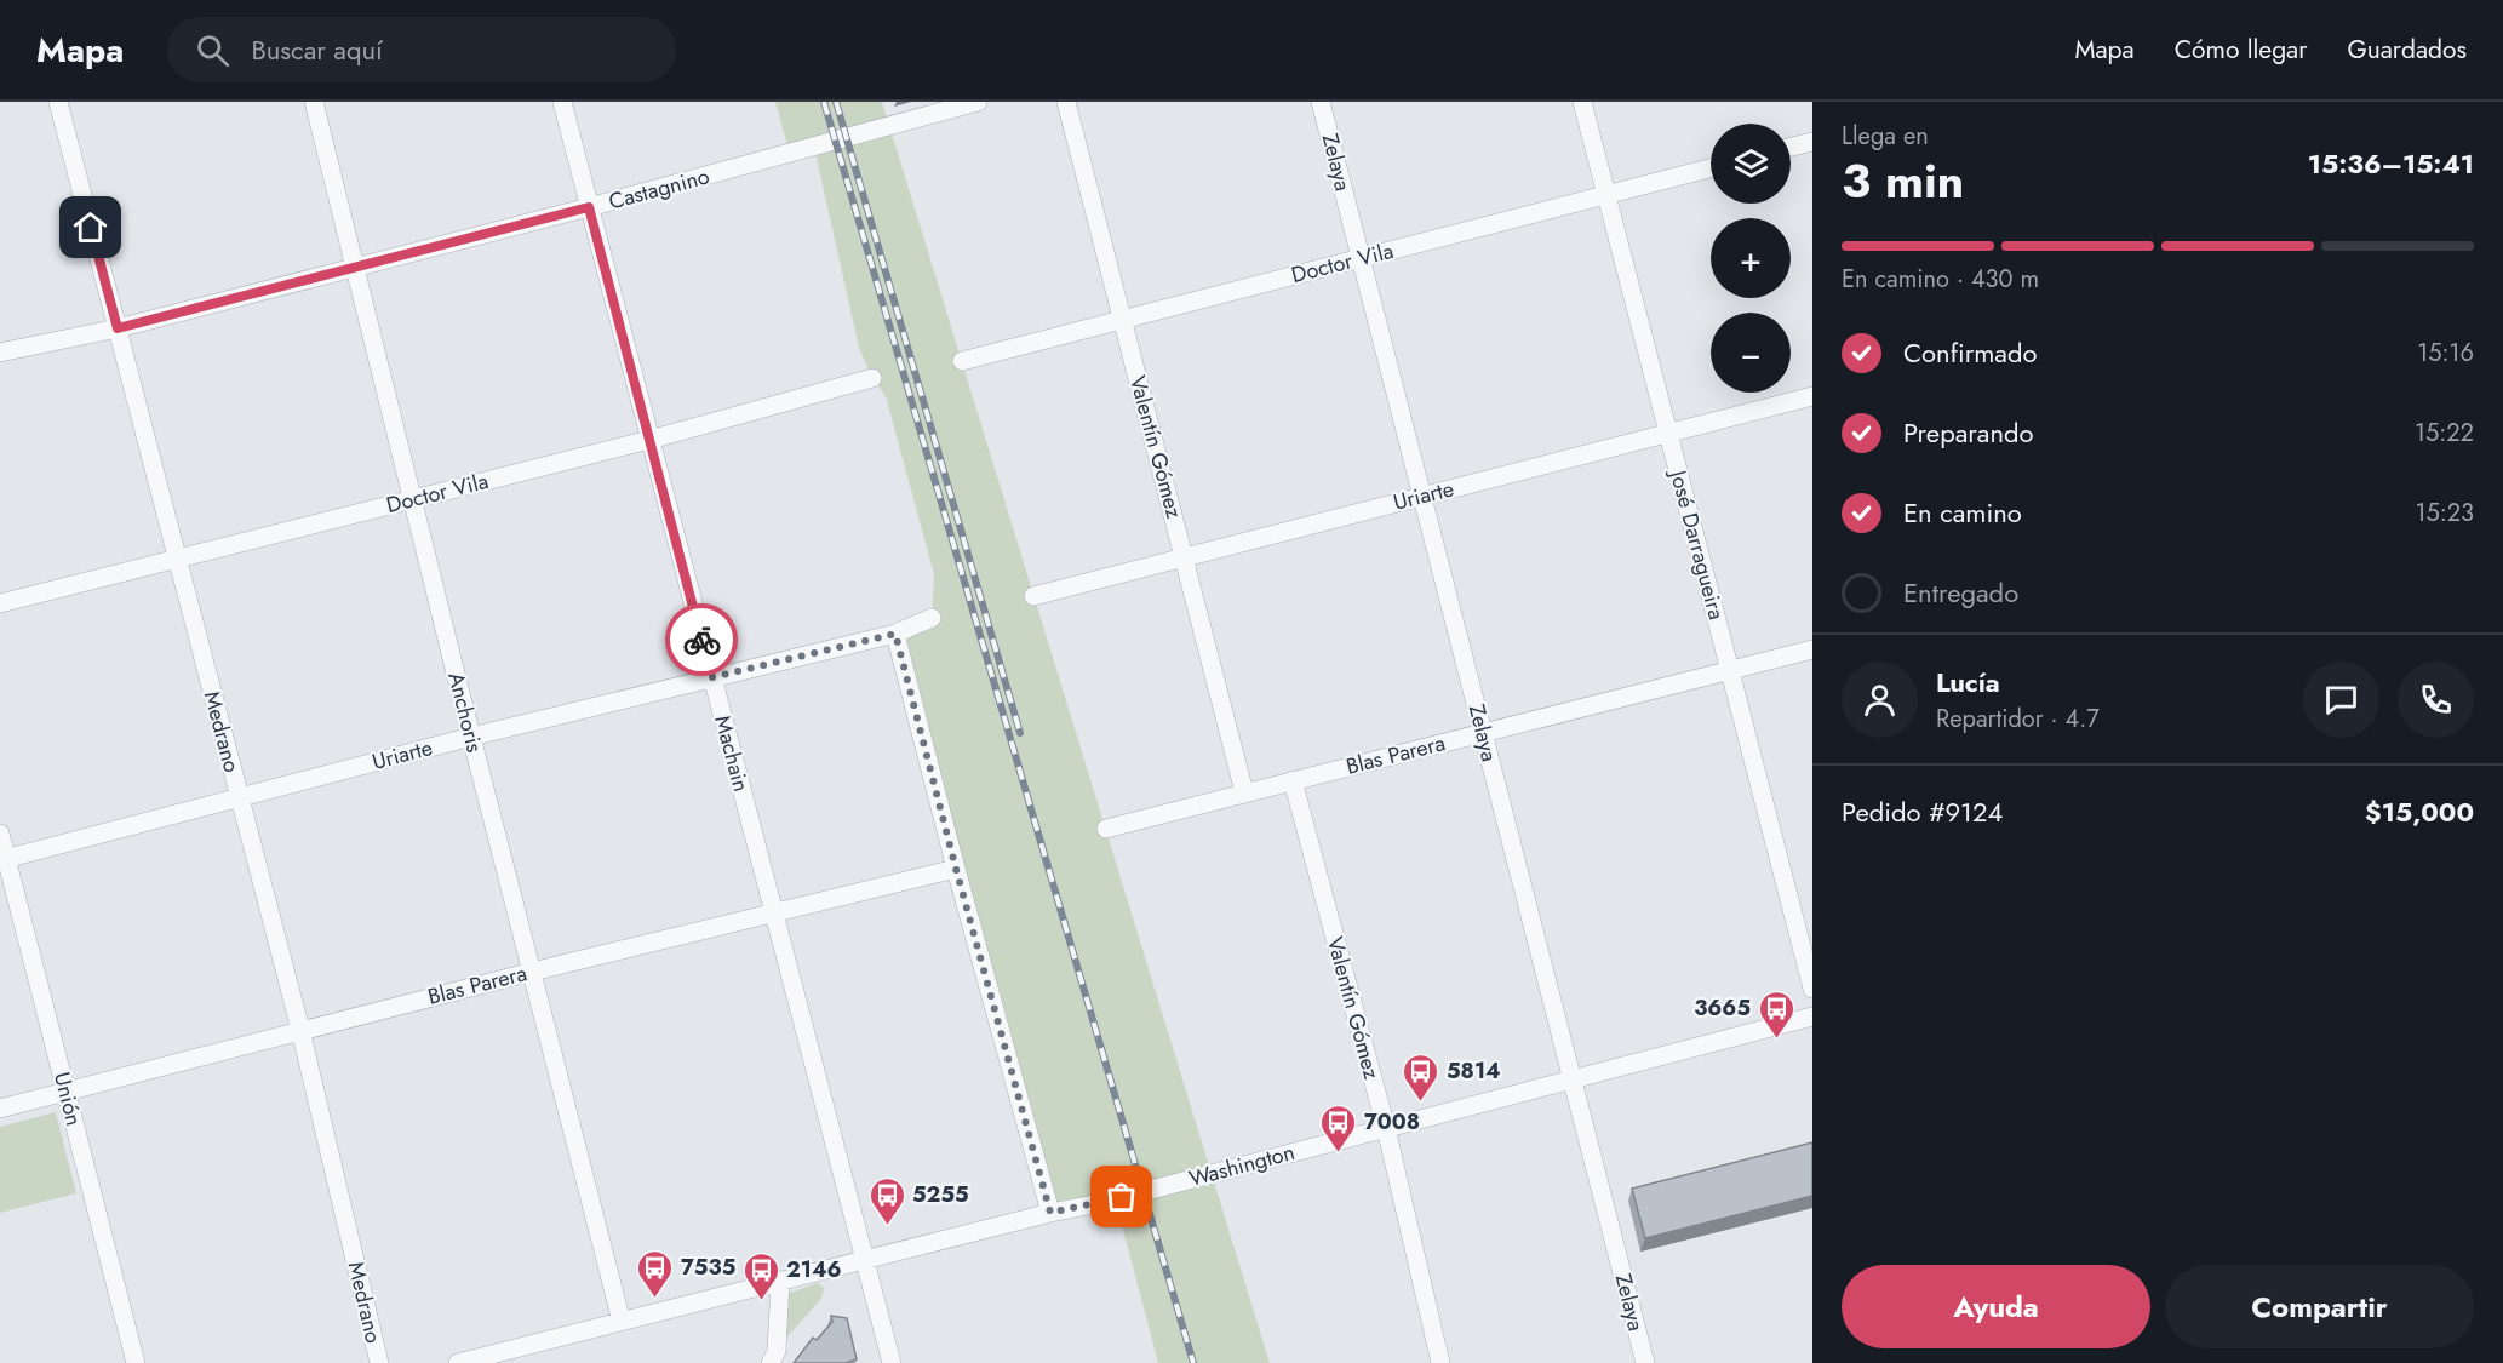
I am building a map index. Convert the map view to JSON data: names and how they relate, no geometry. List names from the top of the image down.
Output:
{
  "streets": {
    "street": [
      "Zelaya",
      "Castagnino",
      "Doctor Vila",
      "Valentín Gómez",
      "Uriarte",
      "José Darragueira",
      "Anchoris",
      "Medrano",
      "Machain",
      "Blas Parera",
      "Unión",
      "Washington"
    ]
  },
  "crossings": [
    ["Zelaya", "Doctor Vila"],
    ["Zelaya", "Uriarte"],
    ["Zelaya", "Blas Parera"],
    ["Zelaya", "Washington"],
    ["Castagnino", "Anchoris"],
    ["Castagnino", "Medrano"],
    ["Castagnino", "Machain"],
    ["Doctor Vila", "Valentín Gómez"],
    ["Doctor Vila", "José Darragueira"],
    ["Doctor Vila", "Anchoris"],
    ["Doctor Vila", "Medrano"],
    ["Doctor Vila", "Machain"],
    ["Valentín Gómez", "Uriarte"],
    ["Valentín Gómez", "Blas Parera"],
    ["Valentín Gómez", "Washington"],
    ["Uriarte", "José Darragueira"],
    ["Uriarte", "Anchoris"],
    ["Uriarte", "Medrano"],
    ["Uriarte", "Machain"],
    ["Uriarte", "Unión"],
    ["José Darragueira", "Blas Parera"],
    ["Anchoris", "Blas Parera"],
    ["Anchoris", "Washington"],
    ["Medrano", "Blas Parera"],
    ["Machain", "Blas Parera"],
    ["Machain", "Washington"],
    ["Blas Parera", "Unión"]
  ],
  "places": {
    "bus stop": [
      "3665",
      "5814",
      "7008",
      "5255",
      "7535",
      "2146"
    ]
  },
  "page": {
    "header": "Mapa",
    "search": "Buscar aquí",
    "nav": ["Mapa", "Cómo llegar", "Guardados"],
    "heading": ["3 min", "Llega en", "15:36–15:41"],
    "panel": [
      "Lucía",
      "Repartidor · 4.7",
      "Pedido #9124",
      "$15,000"
    ],
    "map_buttons": ["+", "−"],
    "bar": "En camino · 430 m",
    "list": [
      ["Confirmado", "15:16"],
      ["Preparando", "15:22"],
      ["En camino", "15:23"],
      "Entregado"
    ],
    "buttons": ["Ayuda", "Compartir"]
  }
}
